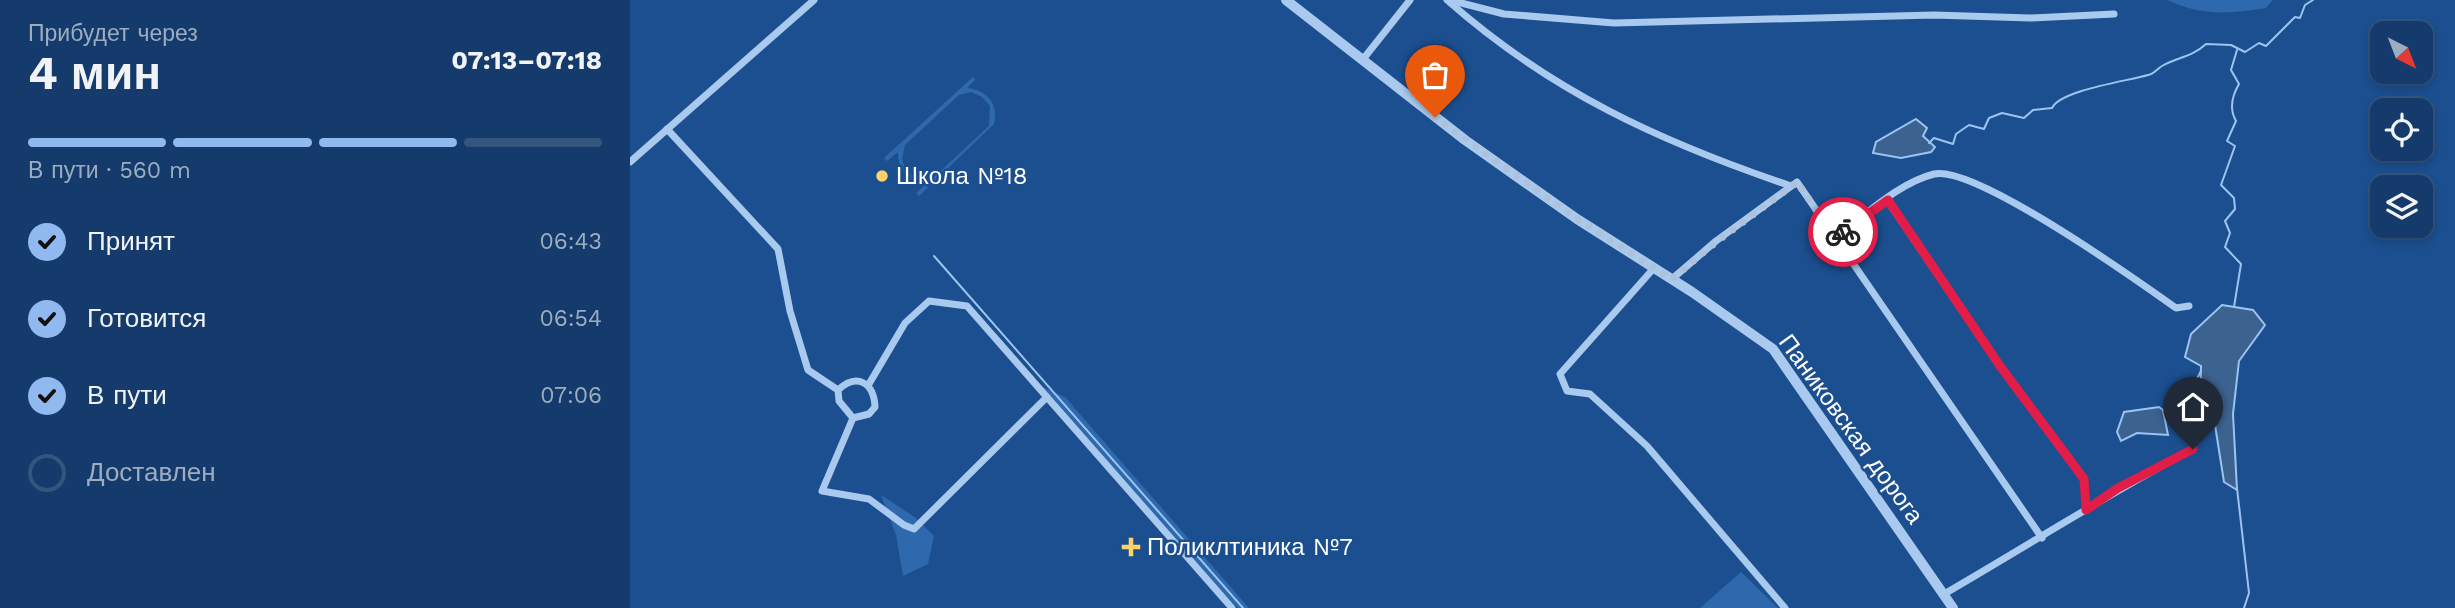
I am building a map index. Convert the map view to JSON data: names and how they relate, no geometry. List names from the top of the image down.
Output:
{
  "streets": {
    "street": ["Паниковская дорога"]
  },
  "places": {
    "other": ["Школа №18"],
    "health": ["Поликлтиника №7"]
  },
  "north": "bottom right",
  "page": {
    "heading": ["4 мин", "Прибудет через", "07:13–07:18"],
    "bar": "В пути · 560 m",
    "list": [
      ["Принят", "06:43"],
      ["Готовится", "06:54"],
      ["В пути", "07:06"],
      "Доставлен"
    ]
  }
}
